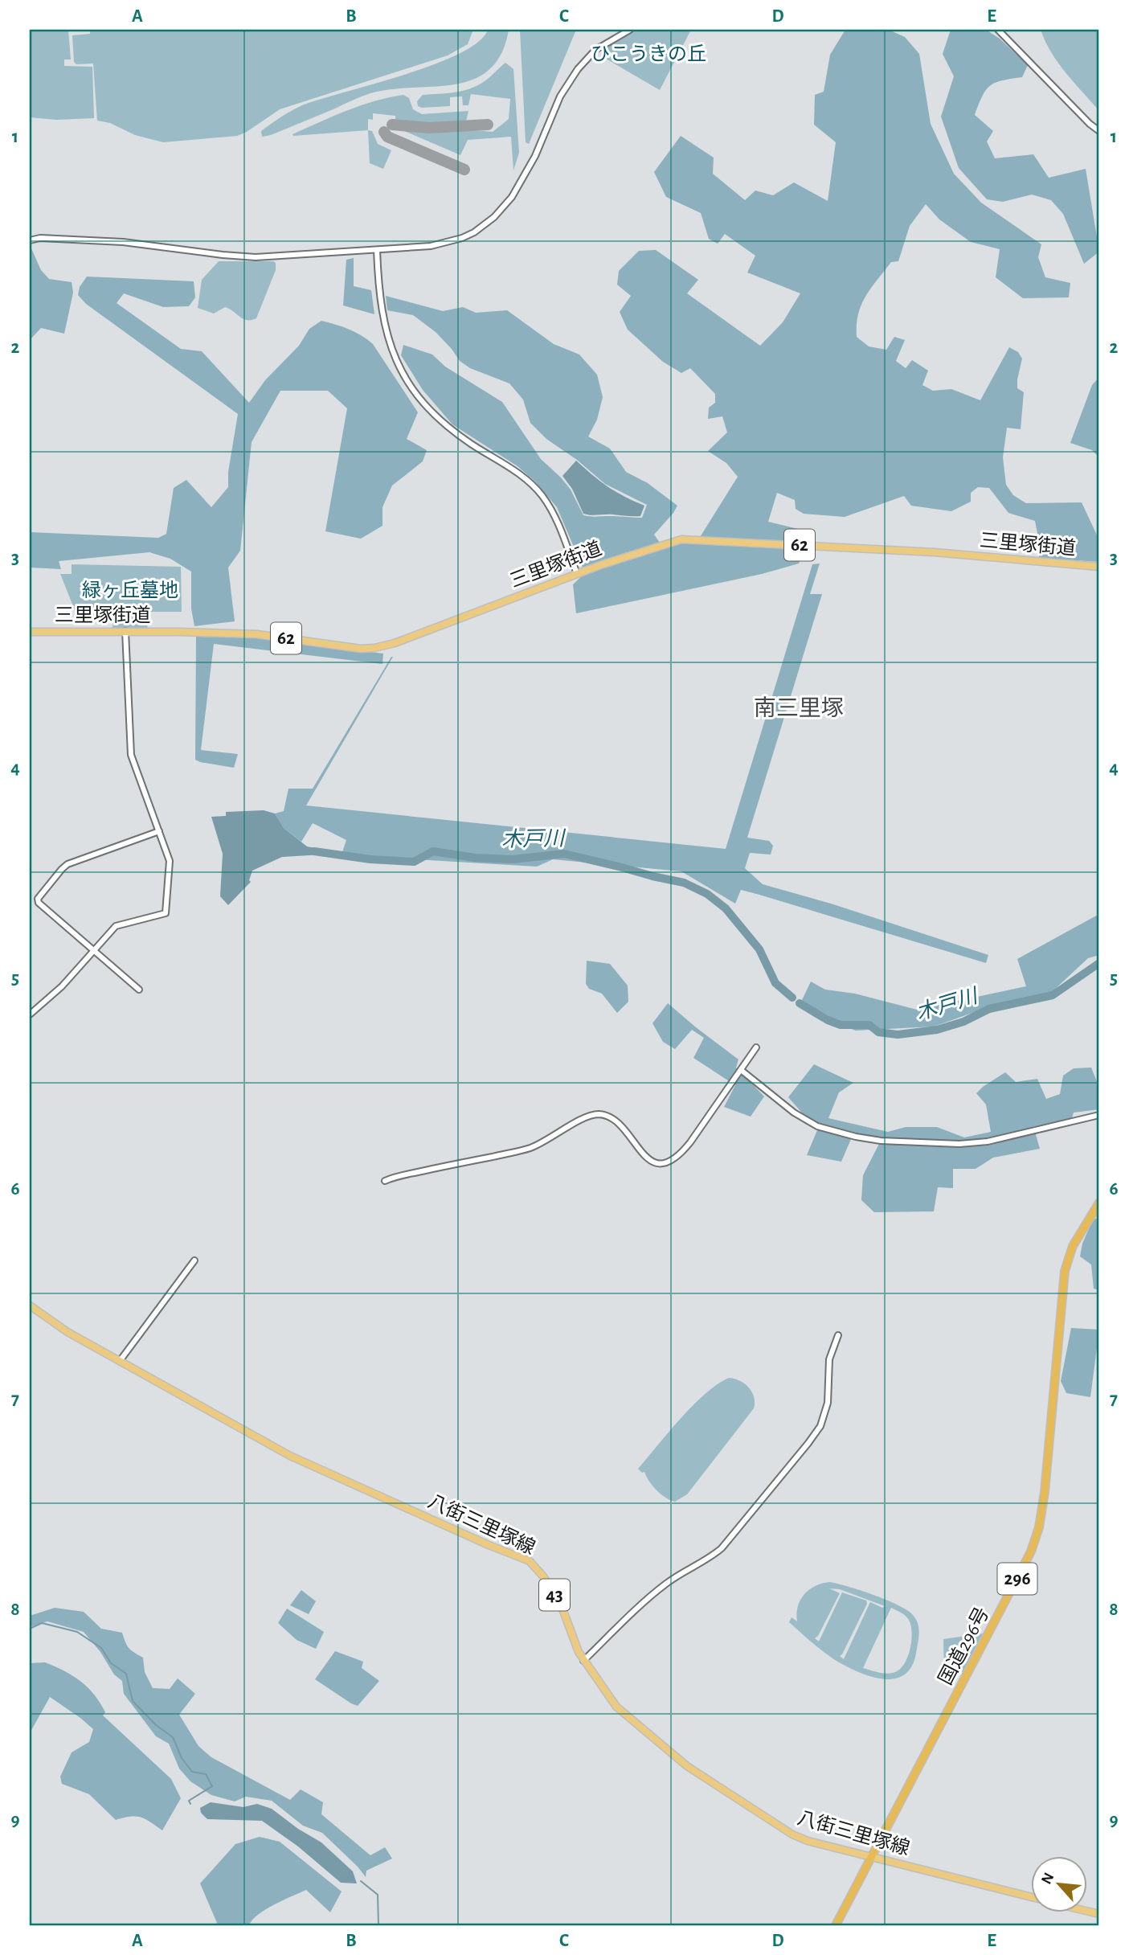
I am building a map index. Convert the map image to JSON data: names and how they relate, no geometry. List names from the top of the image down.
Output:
{
  "streets": {
    "highway": ["296", "国道296号"],
    "main road": [
      "62",
      "三里塚街道",
      "八街三里塚線",
      "43"
    ]
  },
  "crossings": [
    ["八街三里塚線", "国道296号"]
  ],
  "districts": ["南三里塚"],
  "water": ["木戸川"],
  "parks": ["ひこうきの丘", "緑ヶ丘墓地"],
  "north": "top left",
  "grid": {
    "columns": [
      "A",
      "B",
      "C",
      "D",
      "E"
    ],
    "rows": [
      "1",
      "2",
      "3",
      "4",
      "5",
      "6",
      "7",
      "8",
      "9"
    ]
  }
}
